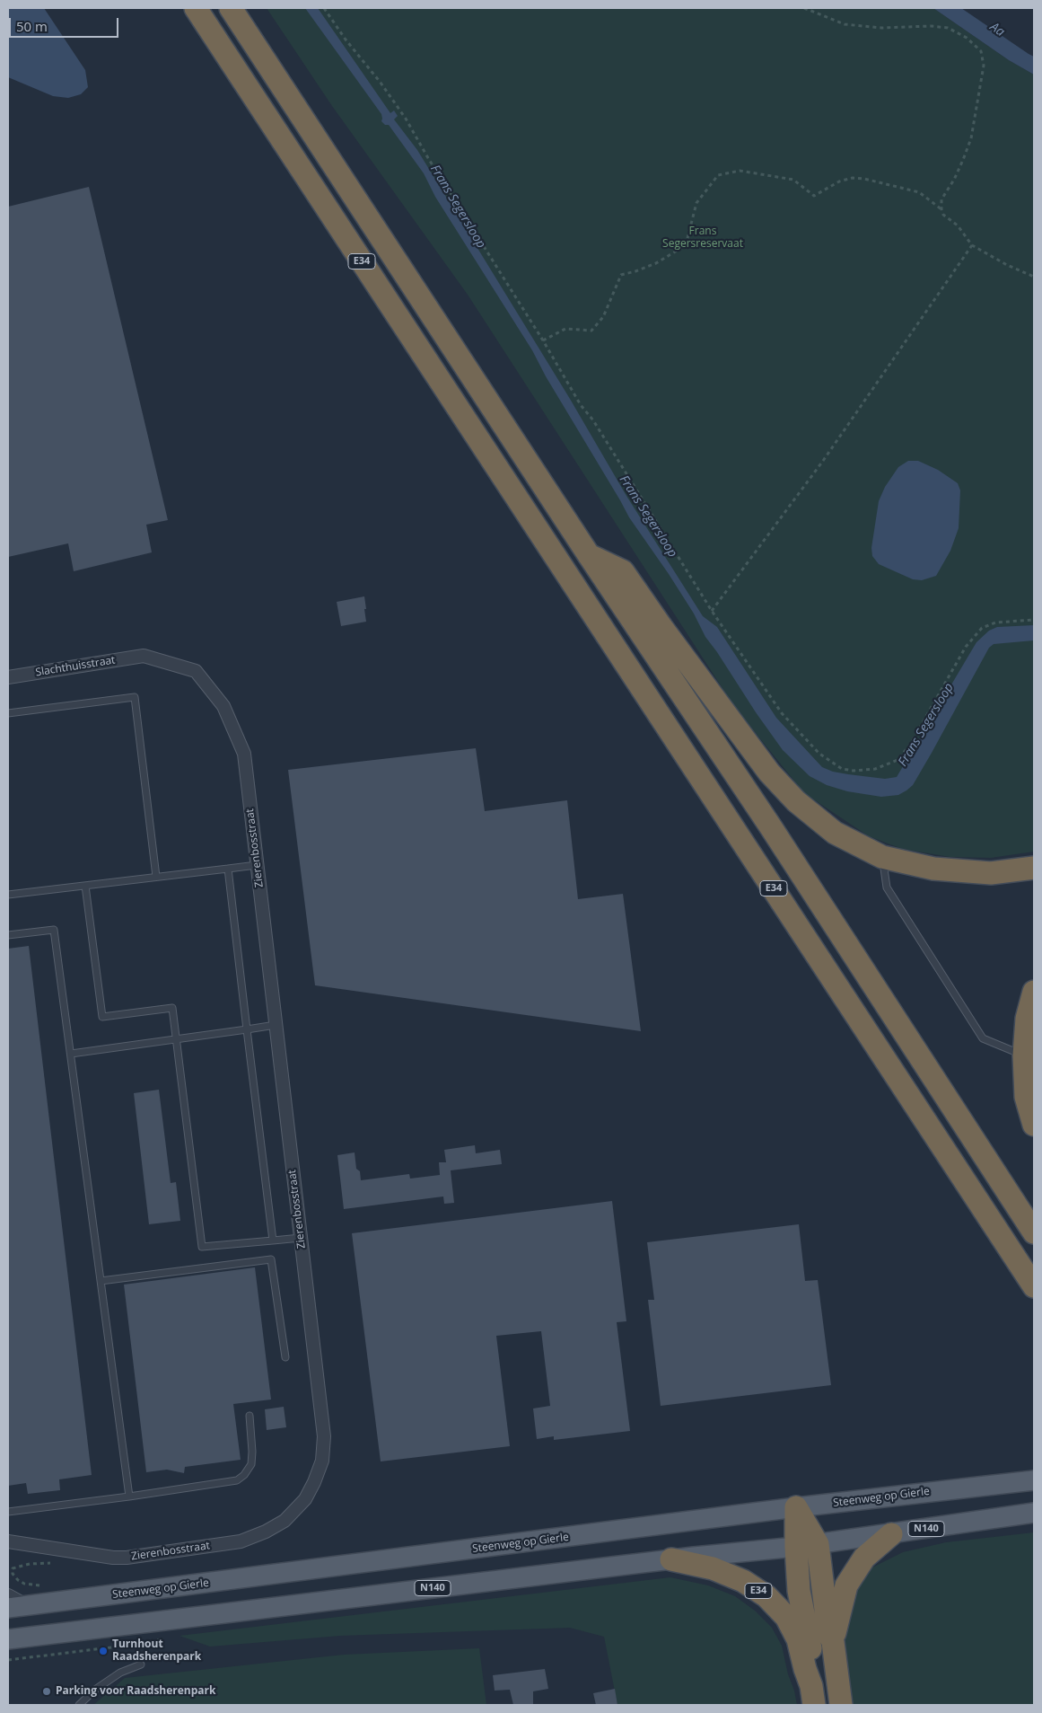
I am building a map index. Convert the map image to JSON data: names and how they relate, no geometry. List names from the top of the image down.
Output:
{
  "streets": {
    "highway": ["E34"],
    "main road": ["Steenweg op Gierle", "N140"],
    "street": ["Slachthuisstraat", "Zierenbosstraat"]
  },
  "crossings": [
    ["E34", "Steenweg op Gierle"],
    ["E34", "N140"],
    ["Slachthuisstraat", "Zierenbosstraat"]
  ],
  "water": ["Aa", "Frans Segersloop"],
  "parks": ["Frans Segersreservaat"],
  "places": ["Turnhout Raadsherenpark", "Parking voor Raadsherenpark"],
  "scale_bar": "50 m"
}
